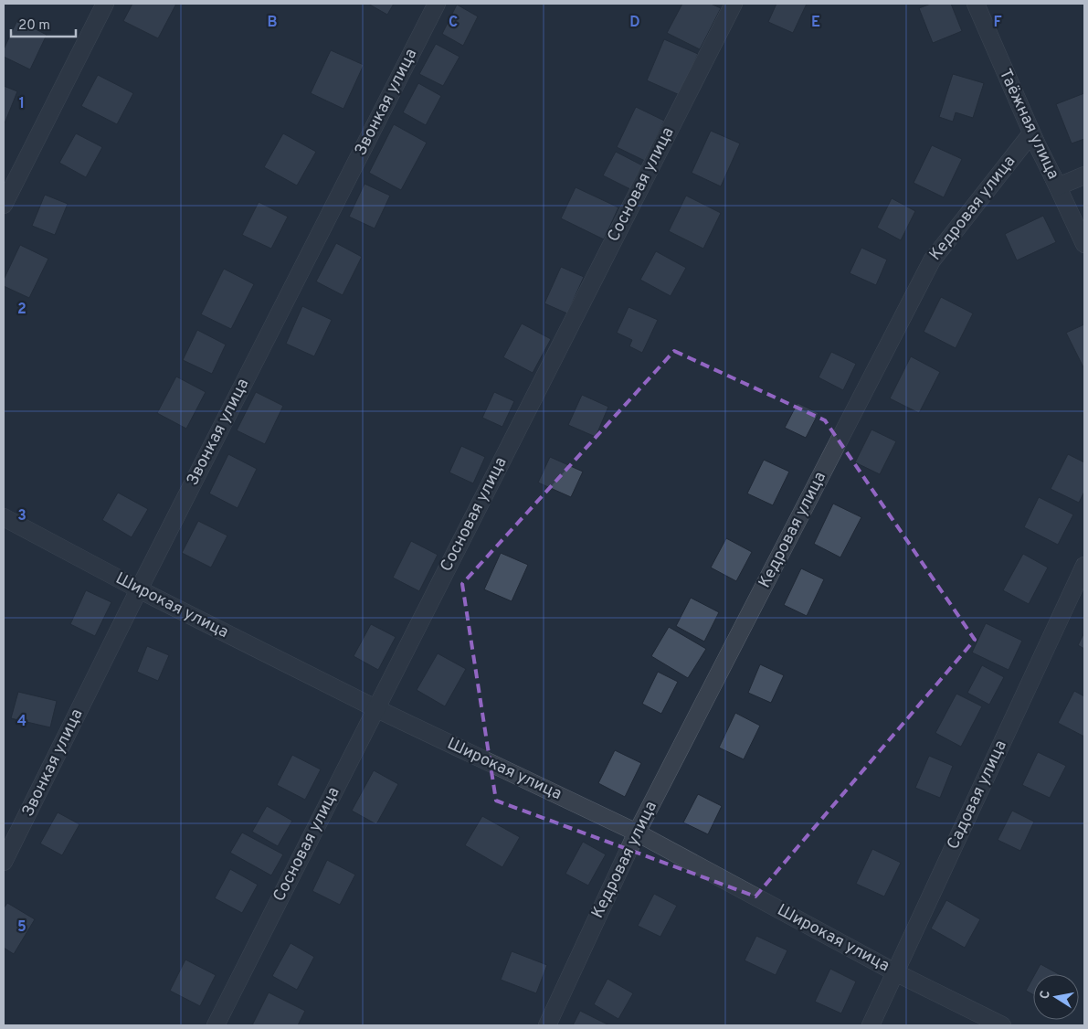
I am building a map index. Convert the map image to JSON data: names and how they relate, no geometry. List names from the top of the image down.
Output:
{
  "streets": {
    "street": [
      "Звонкая улица",
      "Таёжная улица",
      "Сосновая улица",
      "Кедровая улица",
      "Широкая улица",
      "Садовая улица"
    ]
  },
  "crossings": [
    ["Звонкая улица", "Широкая улица"],
    ["Таёжная улица", "Кедровая улица"],
    ["Сосновая улица", "Широкая улица"],
    ["Кедровая улица", "Широкая улица"],
    ["Широкая улица", "Садовая улица"]
  ],
  "scale_bar": "20 m",
  "north": "left",
  "grid": {
    "columns": [
      "B",
      "C",
      "D",
      "E",
      "F"
    ],
    "rows": [
      "1",
      "2",
      "3",
      "4",
      "5"
    ]
  }
}
